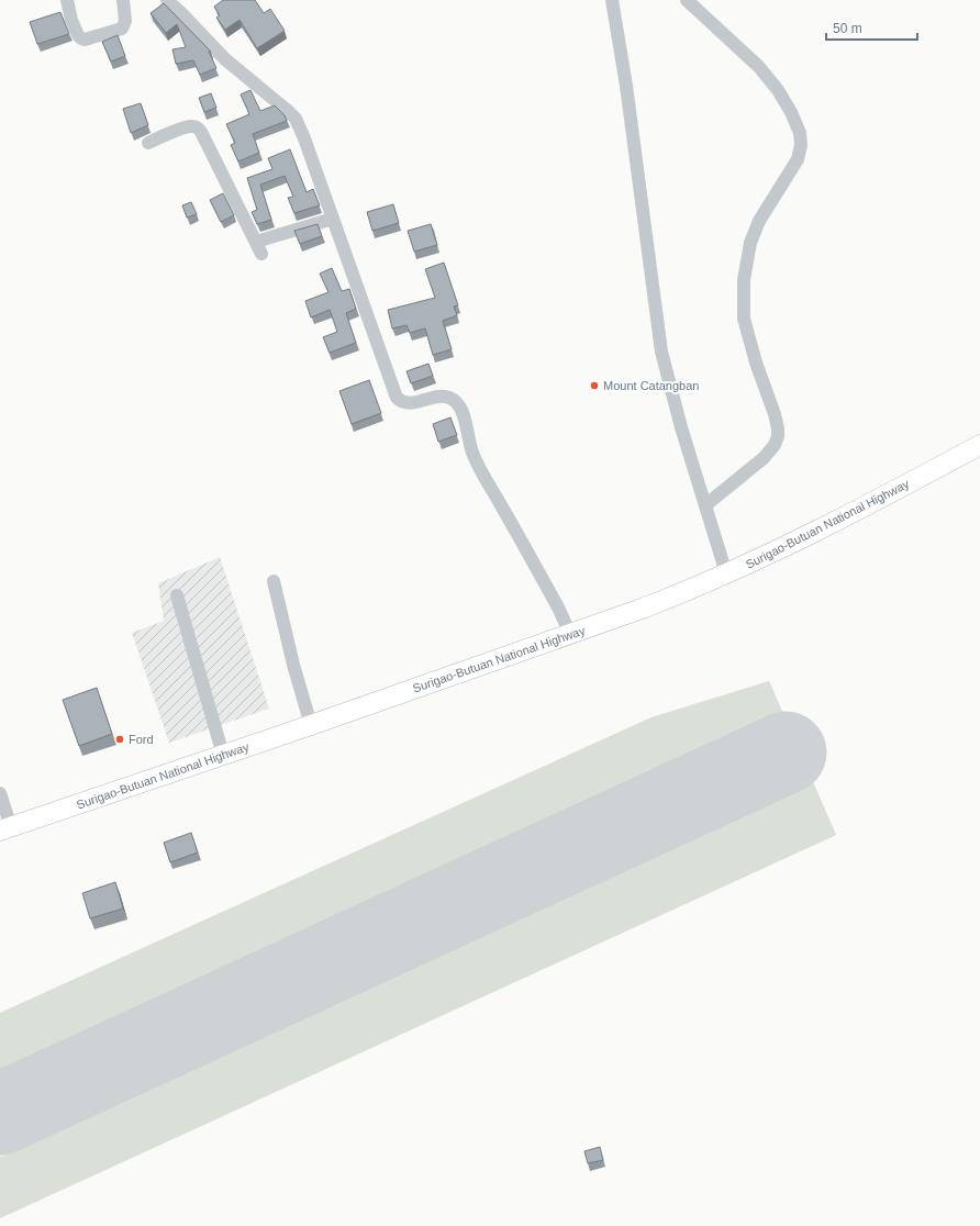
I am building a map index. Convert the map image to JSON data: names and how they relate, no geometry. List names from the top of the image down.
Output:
{
  "streets": {
    "highway": ["Surigao-Butuan National Highway"]
  },
  "places": ["Mount Catangban", "Ford"],
  "scale_bar": "50 m"
}
